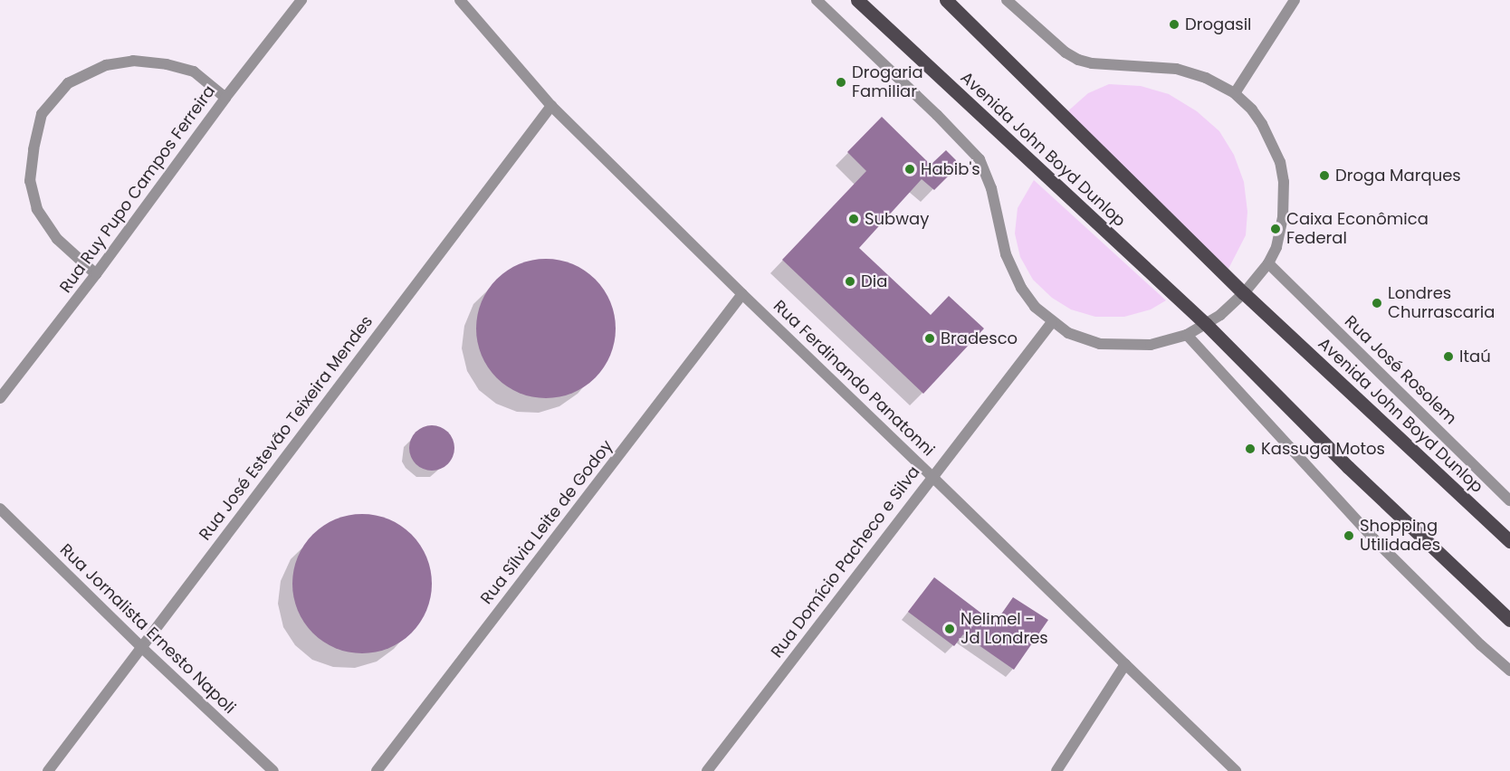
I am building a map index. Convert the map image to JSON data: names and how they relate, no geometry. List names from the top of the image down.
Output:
{
  "streets": {
    "main road": ["Avenida John Boyd Dunlop"],
    "street": [
      "Rua Ruy Pupo Campos Ferreira",
      "Rua José Rosolem",
      "Rua Ferdinando Panatonni",
      "Rua José Estevão Teixeira Mendes",
      "Rua Sílvia Leite de Godoy",
      "Rua Domício Pacheco e Silva",
      "Rua Jornalista Ernesto Napoli"
    ]
  },
  "crossings": [
    ["Rua Ferdinando Panatonni", "Rua José Estevão Teixeira Mendes"],
    ["Rua Ferdinando Panatonni", "Rua Sílvia Leite de Godoy"],
    ["Rua Ferdinando Panatonni", "Rua Domício Pacheco e Silva"],
    ["Rua José Estevão Teixeira Mendes", "Rua Jornalista Ernesto Napoli"]
  ],
  "places": [
    "Drogasil",
    "Drogaria Familiar",
    "Habib's",
    "Droga Marques",
    "Subway",
    "Caixa Econômica Federal",
    "Dia",
    "Londres Churrascaria",
    "Bradesco",
    "Itaú",
    "Kassuga Motos",
    "Shopping Utilidades",
    "Nelimel - Jd Londres"
  ]
}
